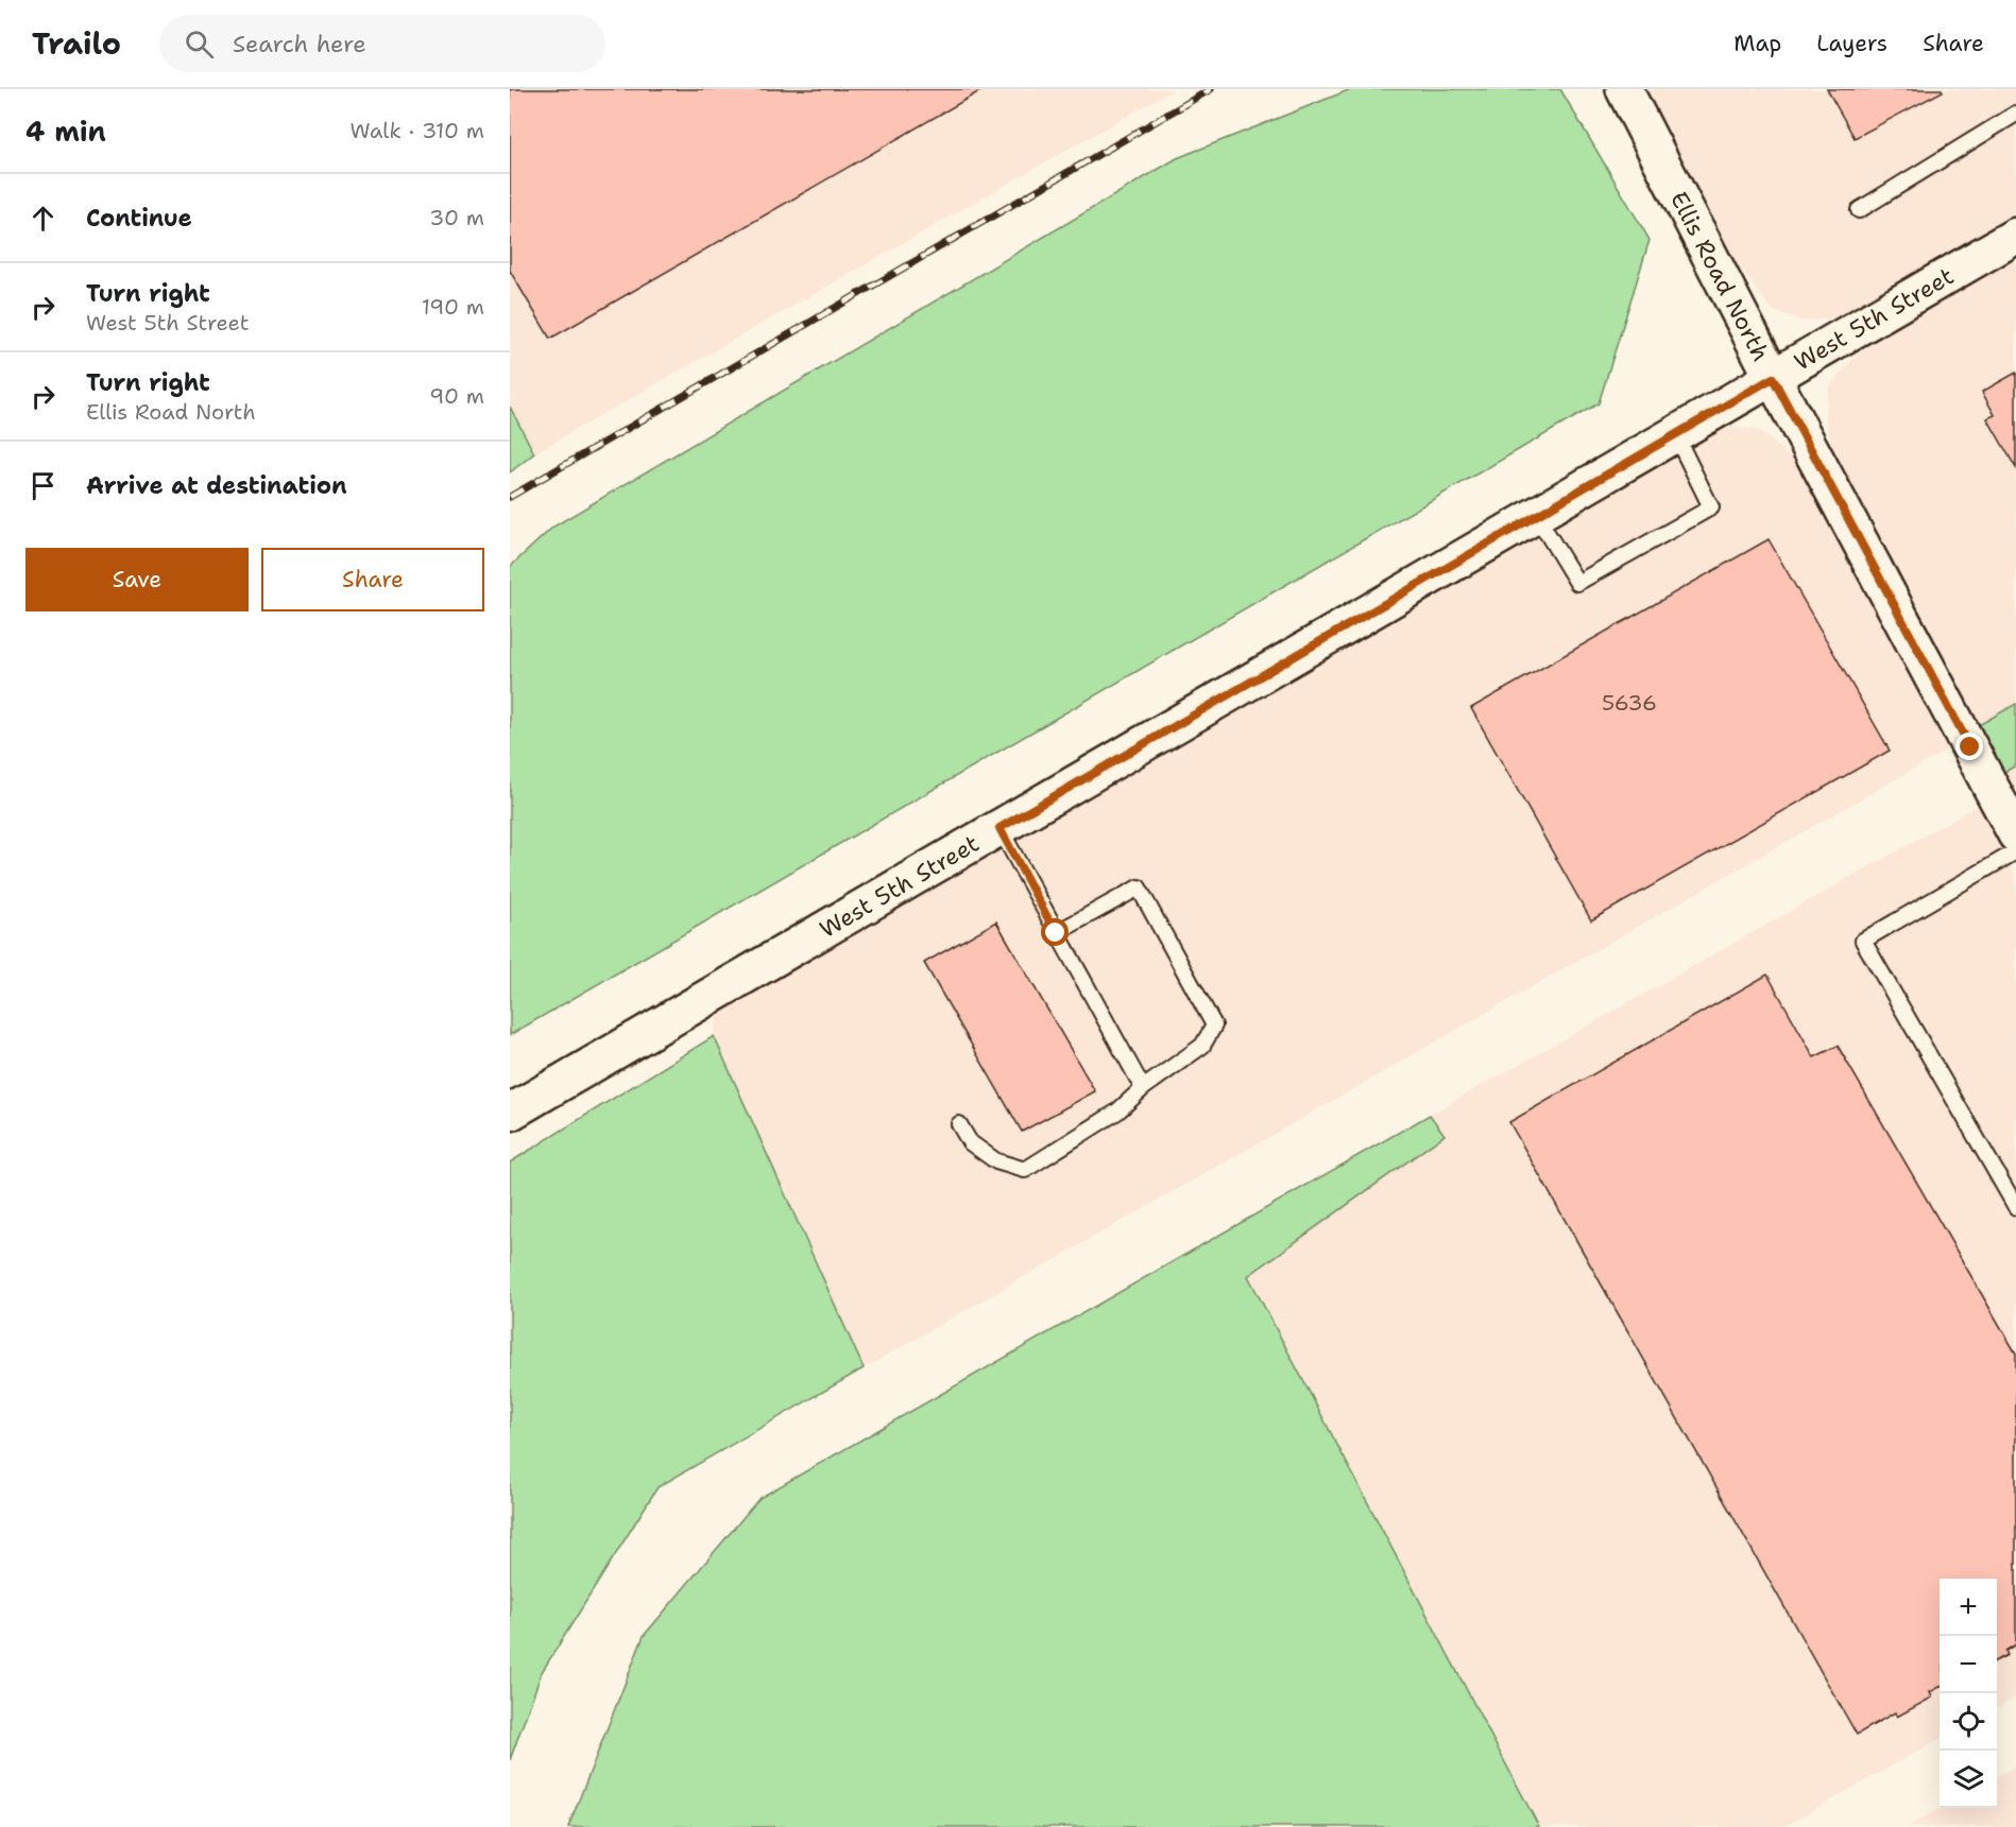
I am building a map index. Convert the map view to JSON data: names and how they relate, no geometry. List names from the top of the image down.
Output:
{
  "streets": {
    "street": ["Ellis Road North", "West 5th Street"]
  },
  "crossings": [
    ["Ellis Road North", "West 5th Street"]
  ],
  "house_numbers": ["5636"],
  "page": {
    "header": "Trailo",
    "search": "Search here",
    "nav": ["Map", "Layers", "Share"],
    "heading": ["4 min", "Walk · 310 m"],
    "list": [
      ["Continue", "30 m"],
      ["Turn right", "West 5th Street", "190 m"],
      ["Turn right", "Ellis Road North", "90 m"],
      "Arrive at destination"
    ],
    "buttons": ["Save", "Share"],
    "map_buttons": ["+", "−"]
  }
}
